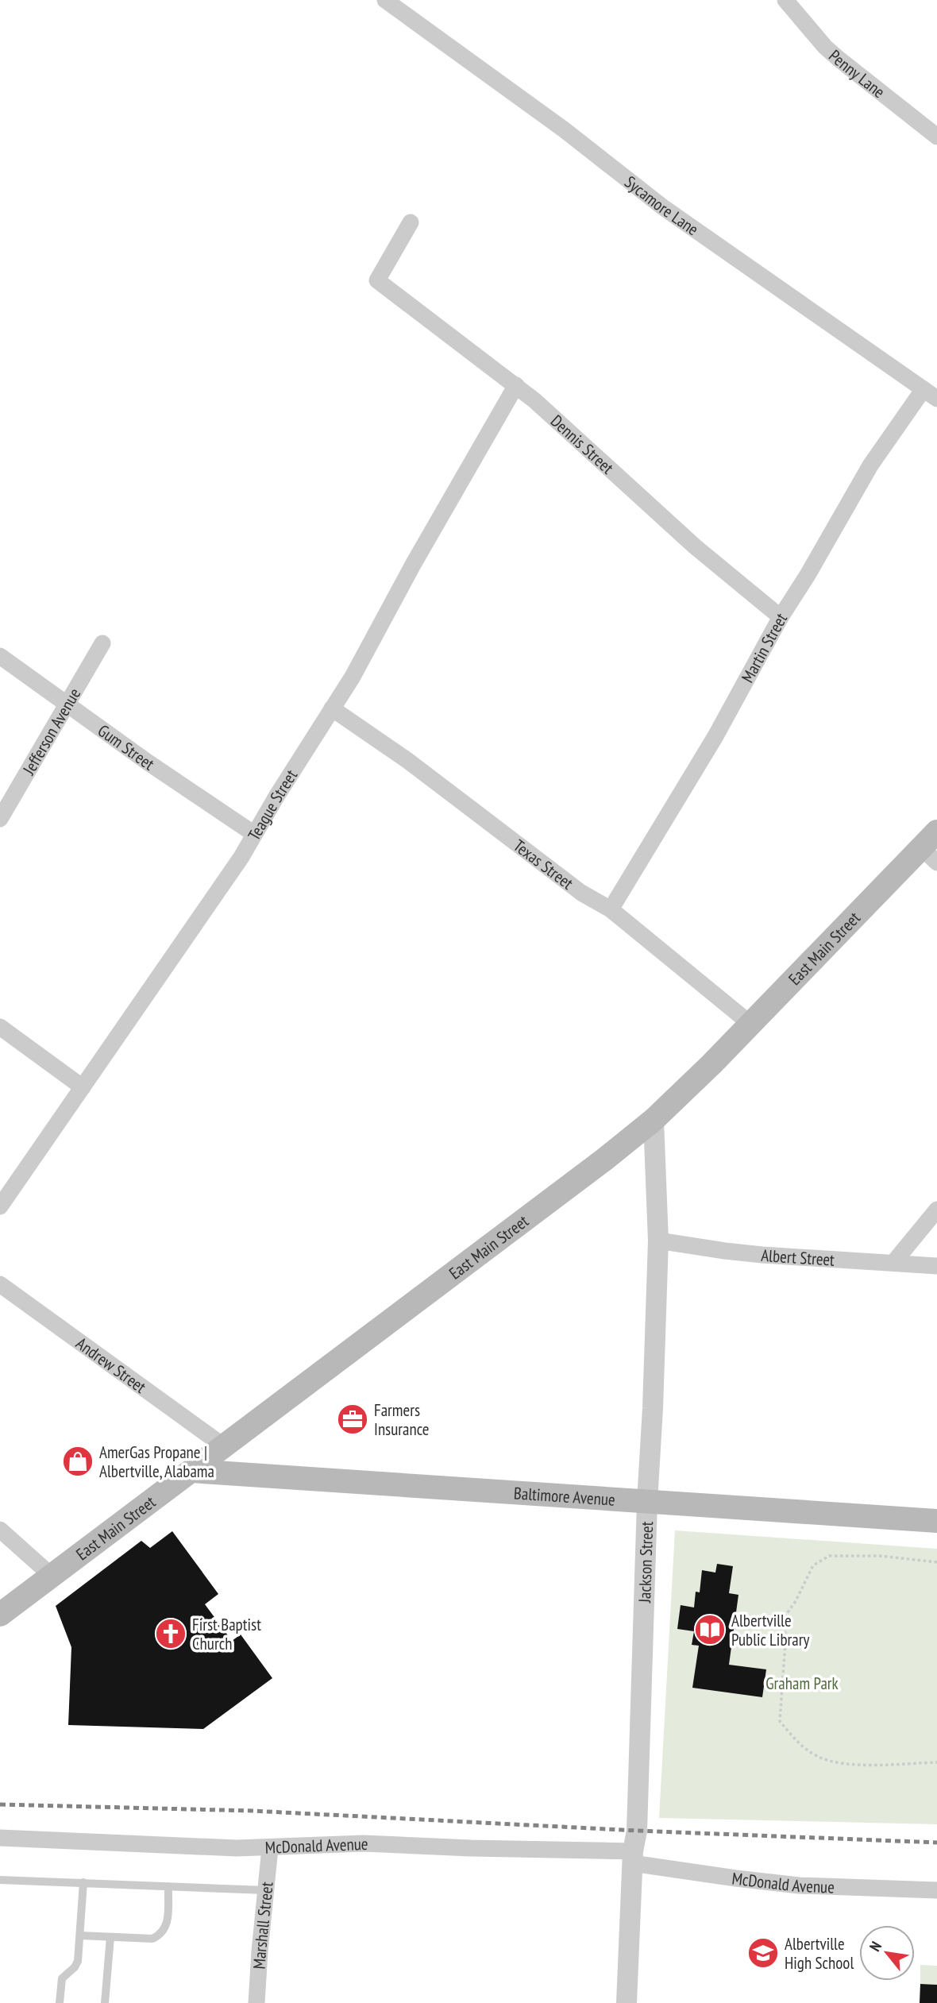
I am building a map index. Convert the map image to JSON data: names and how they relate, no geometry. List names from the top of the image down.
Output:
{
  "streets": {
    "main road": ["East Main Street", "Baltimore Avenue"],
    "street": [
      "Penny Lane",
      "Sycamore Lane",
      "Dennis Street",
      "Martin Street",
      "Jefferson Avenue",
      "Gum Street",
      "Teague Street",
      "Texas Street",
      "Albert Street",
      "Andrew Street",
      "Jackson Street",
      "McDonald Avenue",
      "Marshall Street"
    ]
  },
  "crossings": [
    ["Sycamore Lane", "Martin Street"],
    ["Dennis Street", "Martin Street"],
    ["Dennis Street", "Teague Street"],
    ["Martin Street", "Texas Street"],
    ["Jefferson Avenue", "Gum Street"],
    ["Gum Street", "Teague Street"],
    ["Teague Street", "Texas Street"],
    ["Texas Street", "East Main Street"],
    ["East Main Street", "Andrew Street"],
    ["East Main Street", "Baltimore Avenue"],
    ["East Main Street", "Jackson Street"],
    ["Albert Street", "Jackson Street"],
    ["Baltimore Avenue", "Jackson Street"],
    ["Jackson Street", "McDonald Avenue"],
    ["McDonald Avenue", "Marshall Street"]
  ],
  "parks": ["Graham Park"],
  "places": {
    "office": ["Farmers Insurance"],
    "shop": ["AmerGas Propane | Albertville, Alabama"],
    "library": ["Albertville Public Library"],
    "church": ["First Baptist Church"],
    "school or university": ["Albertville High School"]
  },
  "north": "top left"
}
